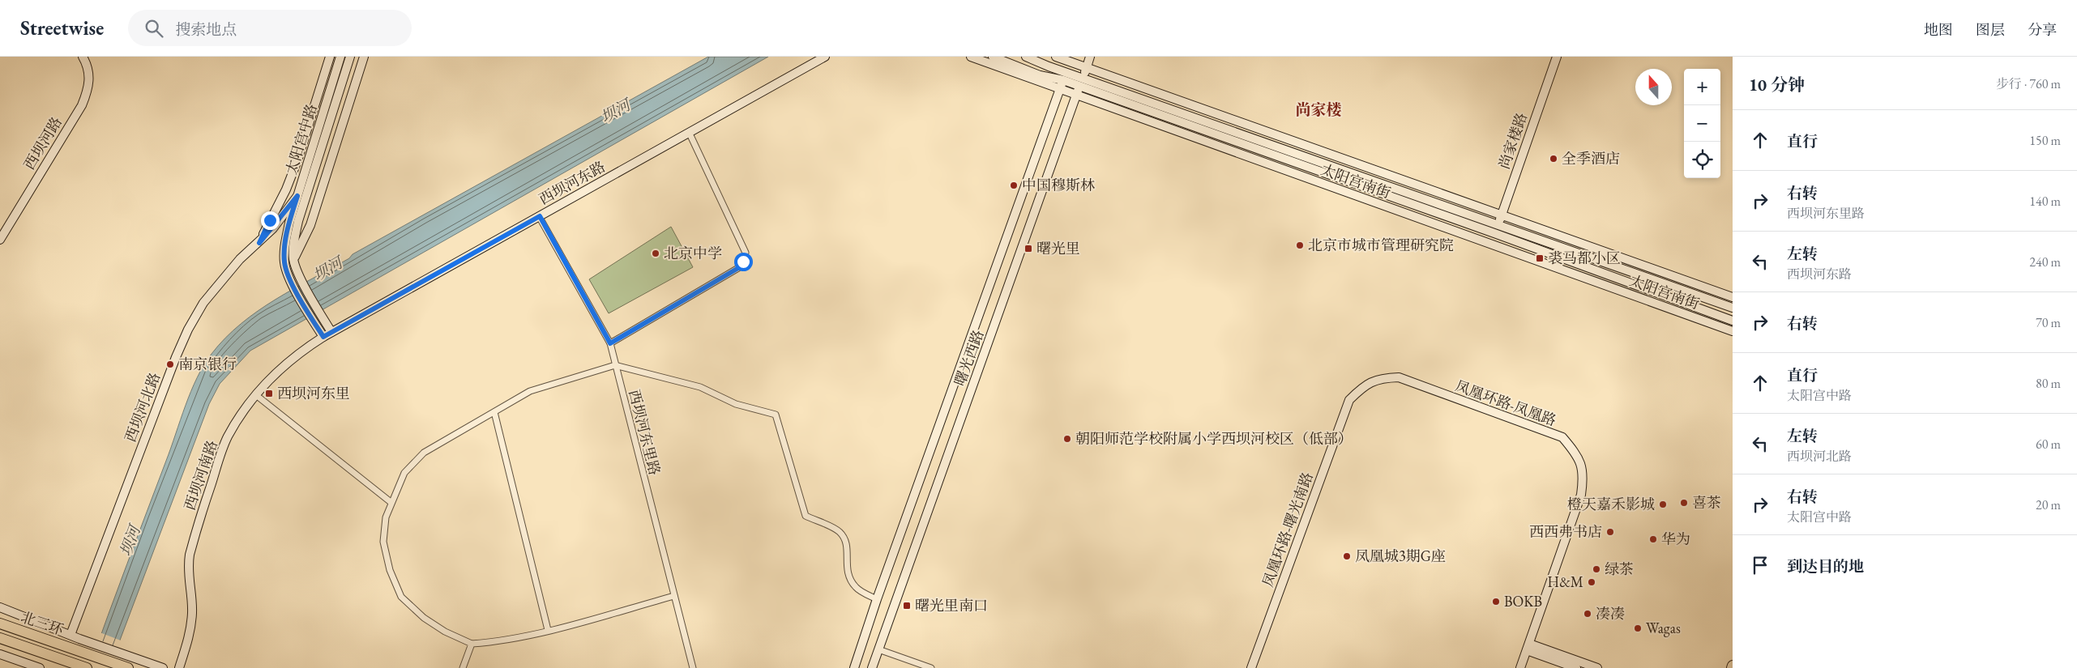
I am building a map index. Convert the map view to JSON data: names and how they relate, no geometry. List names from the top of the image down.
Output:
{
  "streets": {
    "highway": ["北三环"],
    "street": [
      "太阳宫中路",
      "尚家楼路",
      "西坝河路",
      "太阳宫南街",
      "西坝河东路",
      "曙光西路",
      "凤凰环路-凤凰路",
      "西坝河北路",
      "西坝河东里路",
      "西坝河南路",
      "凤凰环路-曙光南路"
    ]
  },
  "crossings": [
    ["太阳宫中路", "西坝河东路"],
    ["太阳宫中路", "西坝河北路"],
    ["太阳宫中路", "西坝河南路"],
    ["尚家楼路", "太阳宫南街"],
    ["太阳宫南街", "曙光西路"],
    ["西坝河东路", "西坝河东里路"],
    ["西坝河东路", "西坝河南路"],
    ["凤凰环路-凤凰路", "凤凰环路-曙光南路"]
  ],
  "districts": ["尚家楼"],
  "water": ["坝河"],
  "places": {
    "other": [
      "全季酒店",
      "中国穆斯林",
      "北京市城市管理研究院",
      "北京中学",
      "南京银行",
      "朝阳师范学校附属小学西坝河校区（低部）",
      "喜茶",
      "橙天嘉禾影城",
      "西西弗书店",
      "华为",
      "凤凰城3期G座",
      "绿茶",
      "H&M",
      "BOKB",
      "凑凑",
      "Wagas"
    ],
    "transit": [
      "曙光里",
      "裘马都小区",
      "西坝河东里",
      "曙光里南口"
    ]
  },
  "north": "top",
  "page": {
    "header": "Streetwise",
    "search": "搜索地点",
    "nav": ["地图", "图层", "分享"],
    "heading": ["10 分钟", "步行 · 760 m"],
    "map_buttons": ["+", "−"],
    "list": [
      ["直行", "150 m"],
      ["右转", "西坝河东里路", "140 m"],
      ["左转", "西坝河东路", "240 m"],
      ["右转", "70 m"],
      ["直行", "太阳宫中路", "80 m"],
      ["左转", "西坝河北路", "60 m"],
      ["右转", "太阳宫中路", "20 m"],
      "到达目的地"
    ]
  }
}
